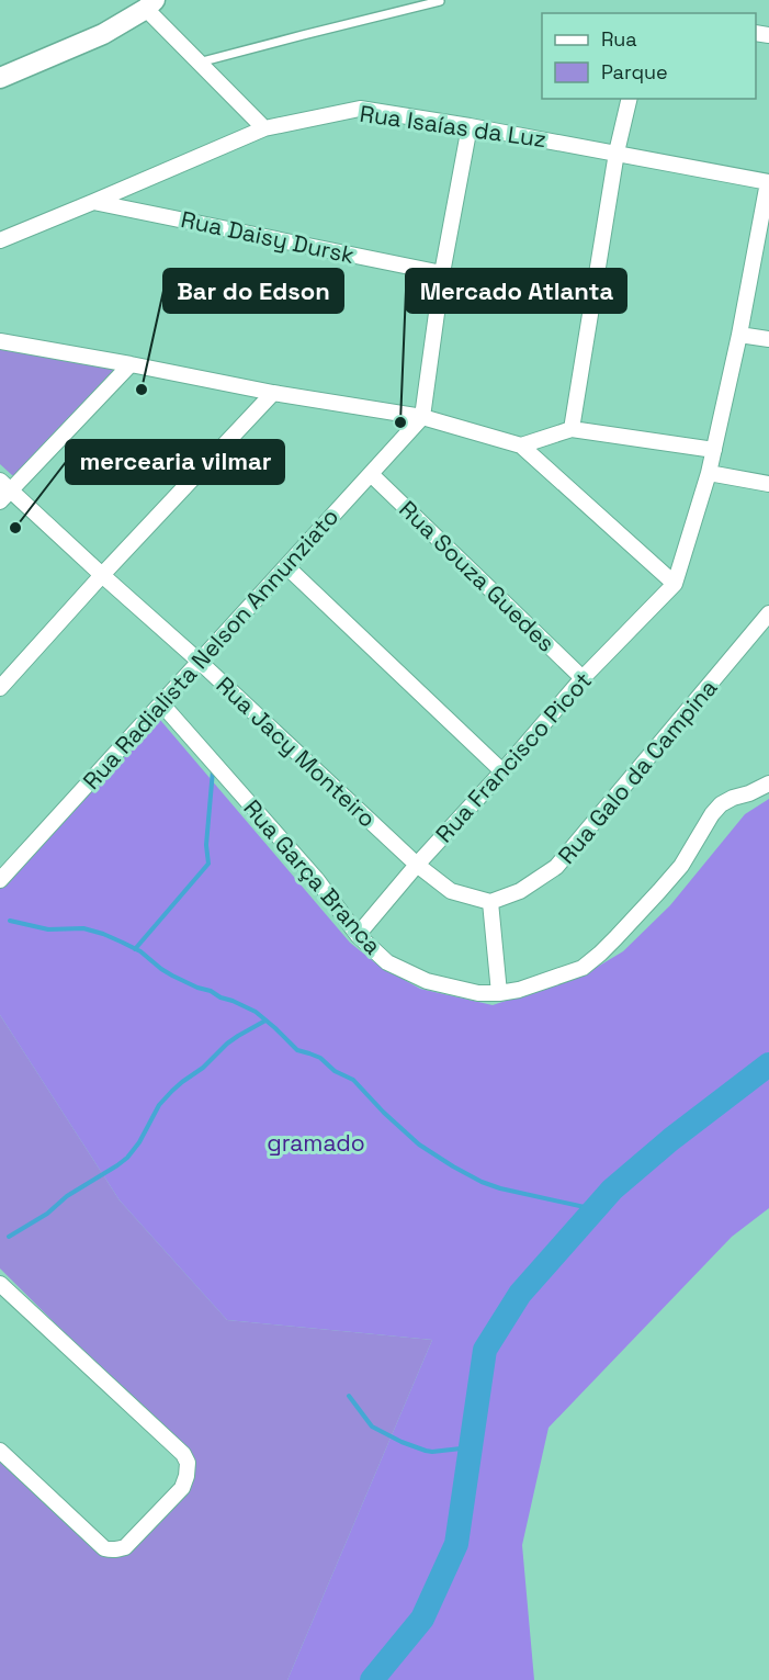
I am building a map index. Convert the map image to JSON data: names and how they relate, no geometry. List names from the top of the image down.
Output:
{
  "streets": {
    "street": [
      "Rua Isaías da Luz",
      "Rua Daisy Dursk",
      "Rua Souza Guedes",
      "Rua Radialista Nelson Annunziato",
      "Rua Jacy Monteiro",
      "Rua Francisco Picot",
      "Rua Galo da Campina",
      "Rua Garça Branca"
    ]
  },
  "crossings": [
    ["Rua Isaías da Luz", "Rua Daisy Dursk"],
    ["Rua Souza Guedes", "Rua Radialista Nelson Annunziato"],
    ["Rua Souza Guedes", "Rua Francisco Picot"],
    ["Rua Radialista Nelson Annunziato", "Rua Jacy Monteiro"],
    ["Rua Radialista Nelson Annunziato", "Rua Garça Branca"],
    ["Rua Jacy Monteiro", "Rua Francisco Picot"],
    ["Rua Francisco Picot", "Rua Garça Branca"]
  ],
  "parks": ["gramado"],
  "places": ["Bar do Edson", "Mercado Atlanta", "mercearia vilmar"],
  "legend": ["Rua", "Parque"]
}
